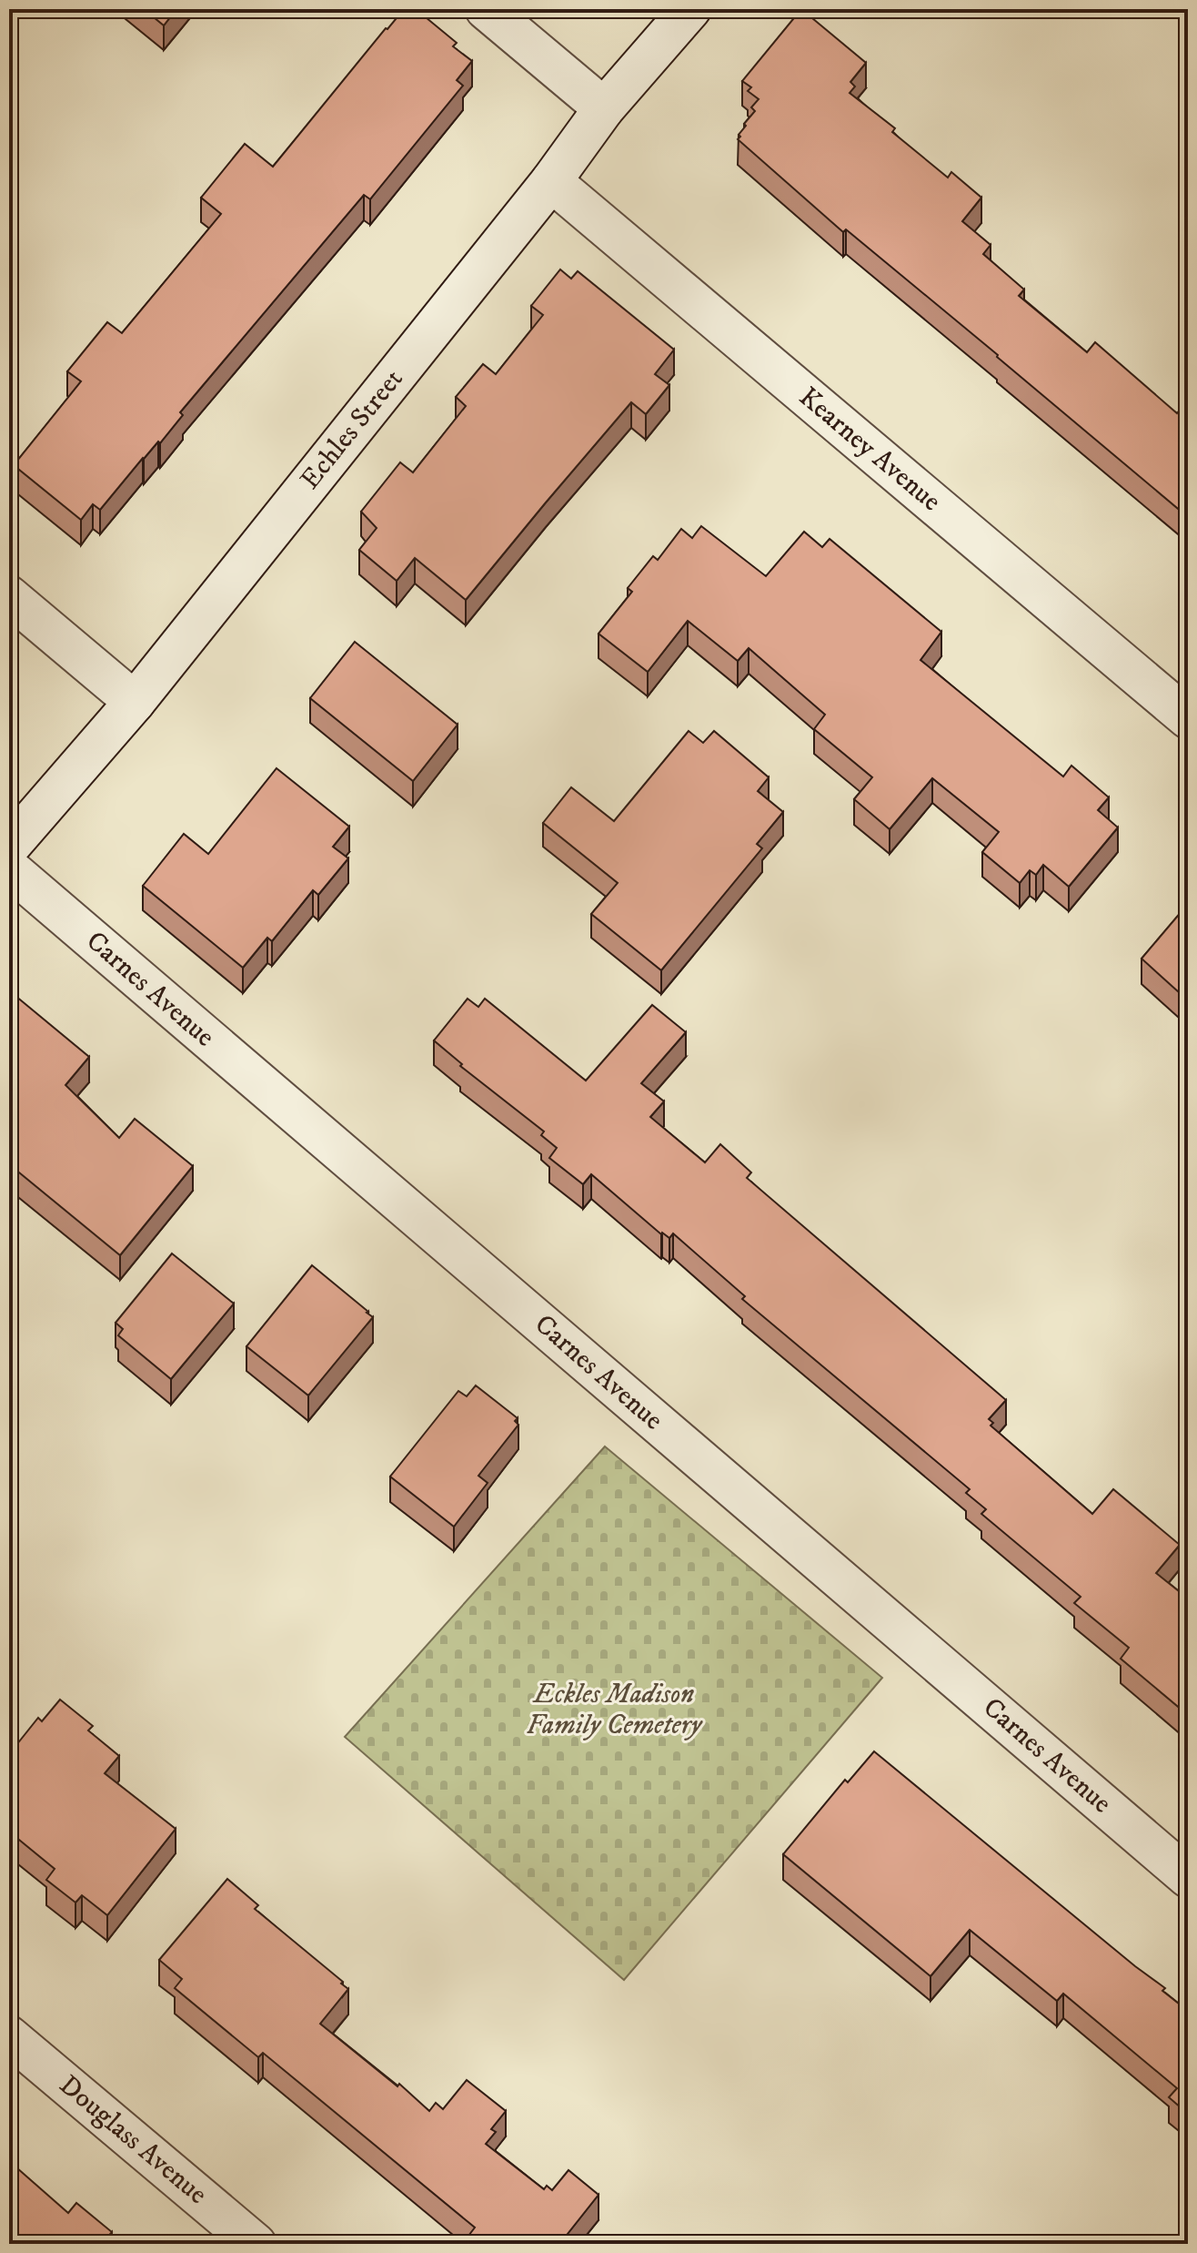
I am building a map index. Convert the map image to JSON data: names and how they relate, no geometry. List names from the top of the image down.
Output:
{
  "streets": {
    "street": [
      "Echles Street",
      "Kearney Avenue",
      "Carnes Avenue",
      "Douglass Avenue"
    ]
  },
  "crossings": [
    ["Echles Street", "Kearney Avenue"]
  ],
  "parks": ["Eckles Madison Family Cemetery"]
}
